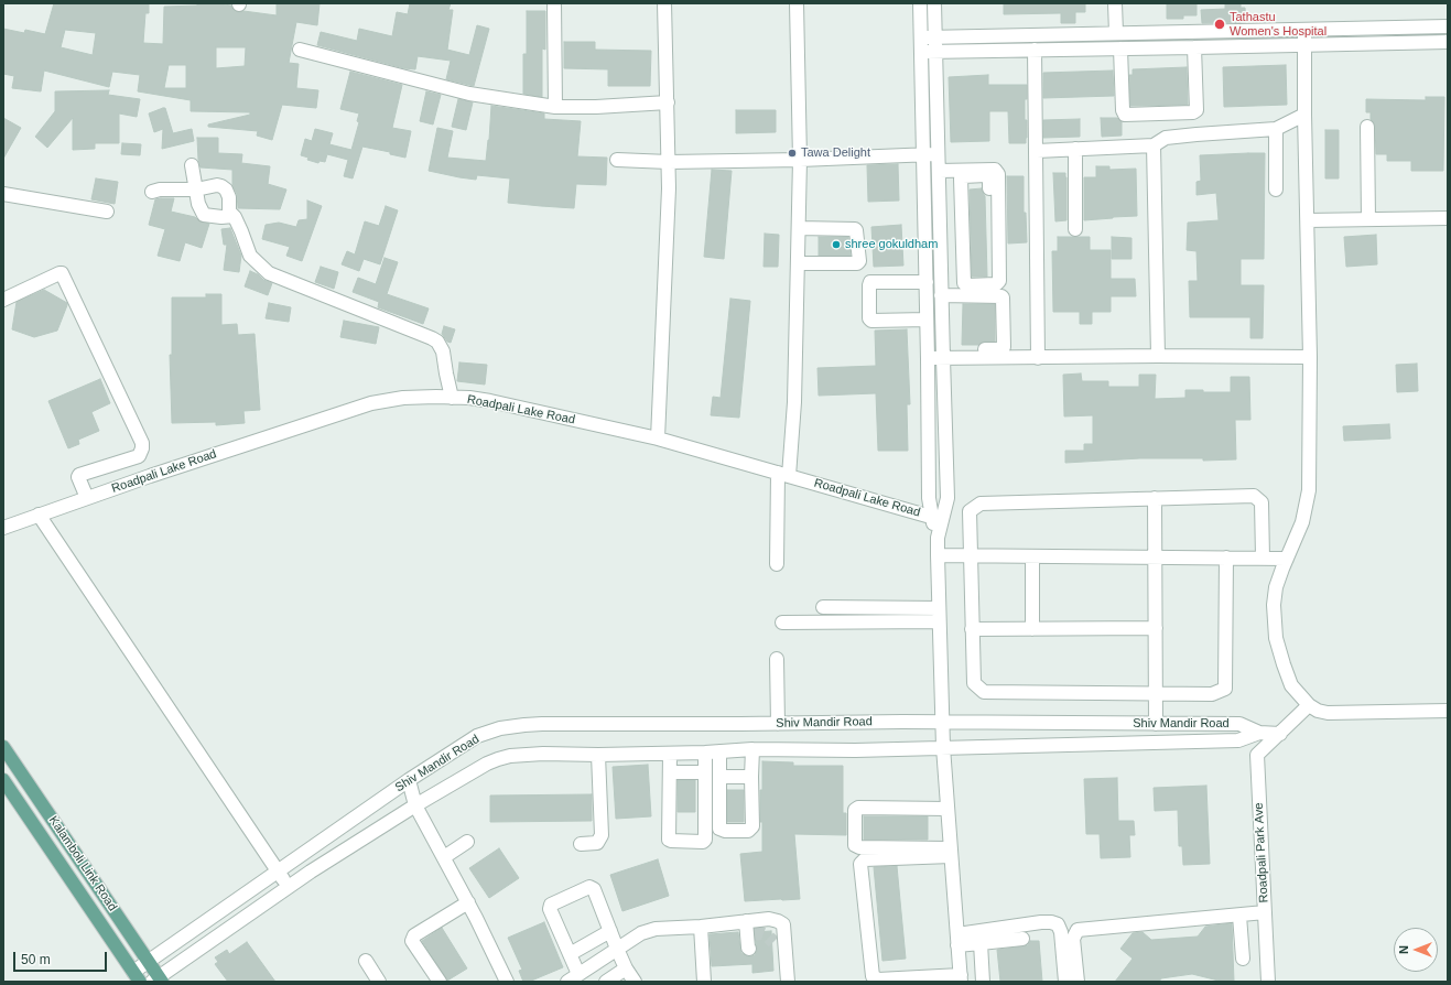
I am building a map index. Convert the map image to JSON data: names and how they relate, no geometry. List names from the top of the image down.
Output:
{
  "streets": {
    "main road": ["Kalamboli Link Road"],
    "street": ["Roadpali Lake Road", "Shiv Mandir Road", "Roadpali Park Ave"]
  },
  "crossings": [
    ["Shiv Mandir Road", "Kalamboli Link Road"]
  ],
  "places": ["Tathastu Women's Hospital", "Tawa Delight", "shree gokuldham"],
  "scale_bar": "50 m",
  "north": "left"
}
